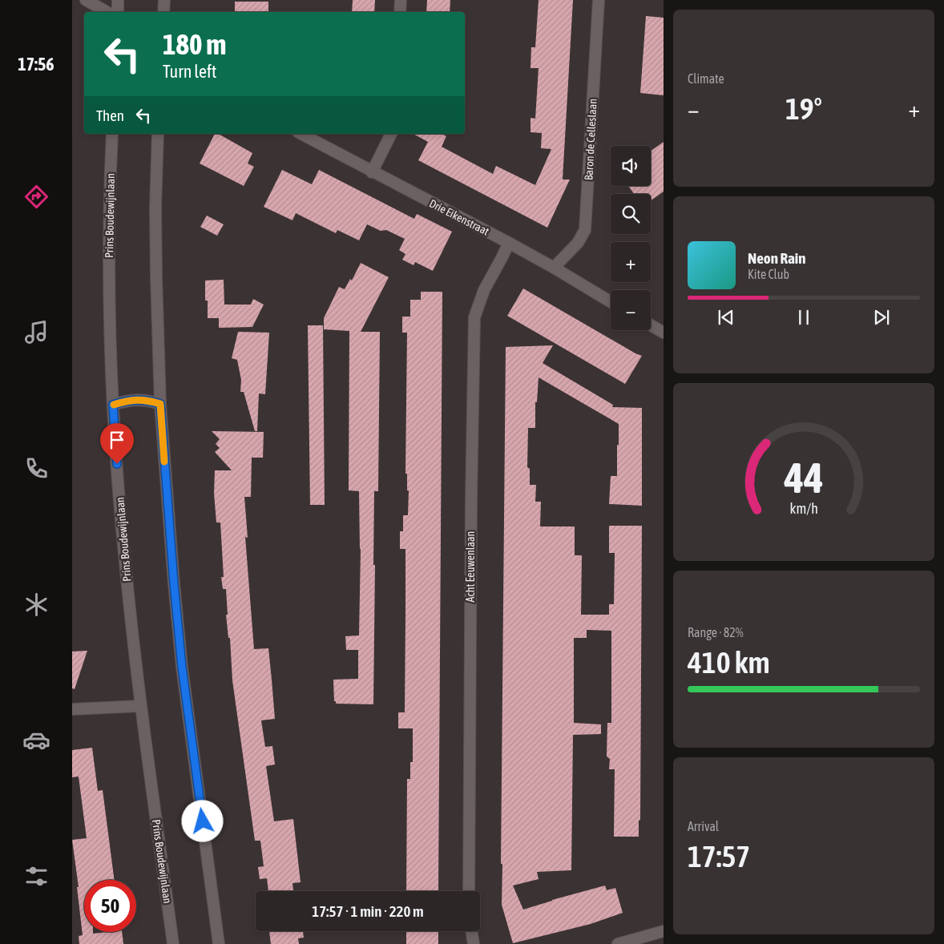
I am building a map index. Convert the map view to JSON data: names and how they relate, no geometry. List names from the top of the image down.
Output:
{
  "streets": {
    "main road": [
      "Baron de Celleslaan",
      "Prins Boudewijnlaan",
      "Drie Eikenstraat",
      "Acht Eeuwenlaan"
    ]
  },
  "crossings": [
    ["Baron de Celleslaan", "Drie Eikenstraat"],
    ["Drie Eikenstraat", "Acht Eeuwenlaan"]
  ],
  "page": {
    "tabs": "17:56",
    "tile": [
      "Climate",
      ["Range · 82%", "410 km"],
      ["Arrival", "17:57"]
    ],
    "turn": ["180 m", "Turn left"],
    "heat": ["−", "19°", "+"],
    "then": "Then",
    "map_buttons": ["+", "−"],
    "song": ["Neon Rain", "Kite Club"],
    "limit": "50",
    "trip": "17:57 · 1 min · 220 m",
    "gauge": ["44", "km/h"]
  }
}
